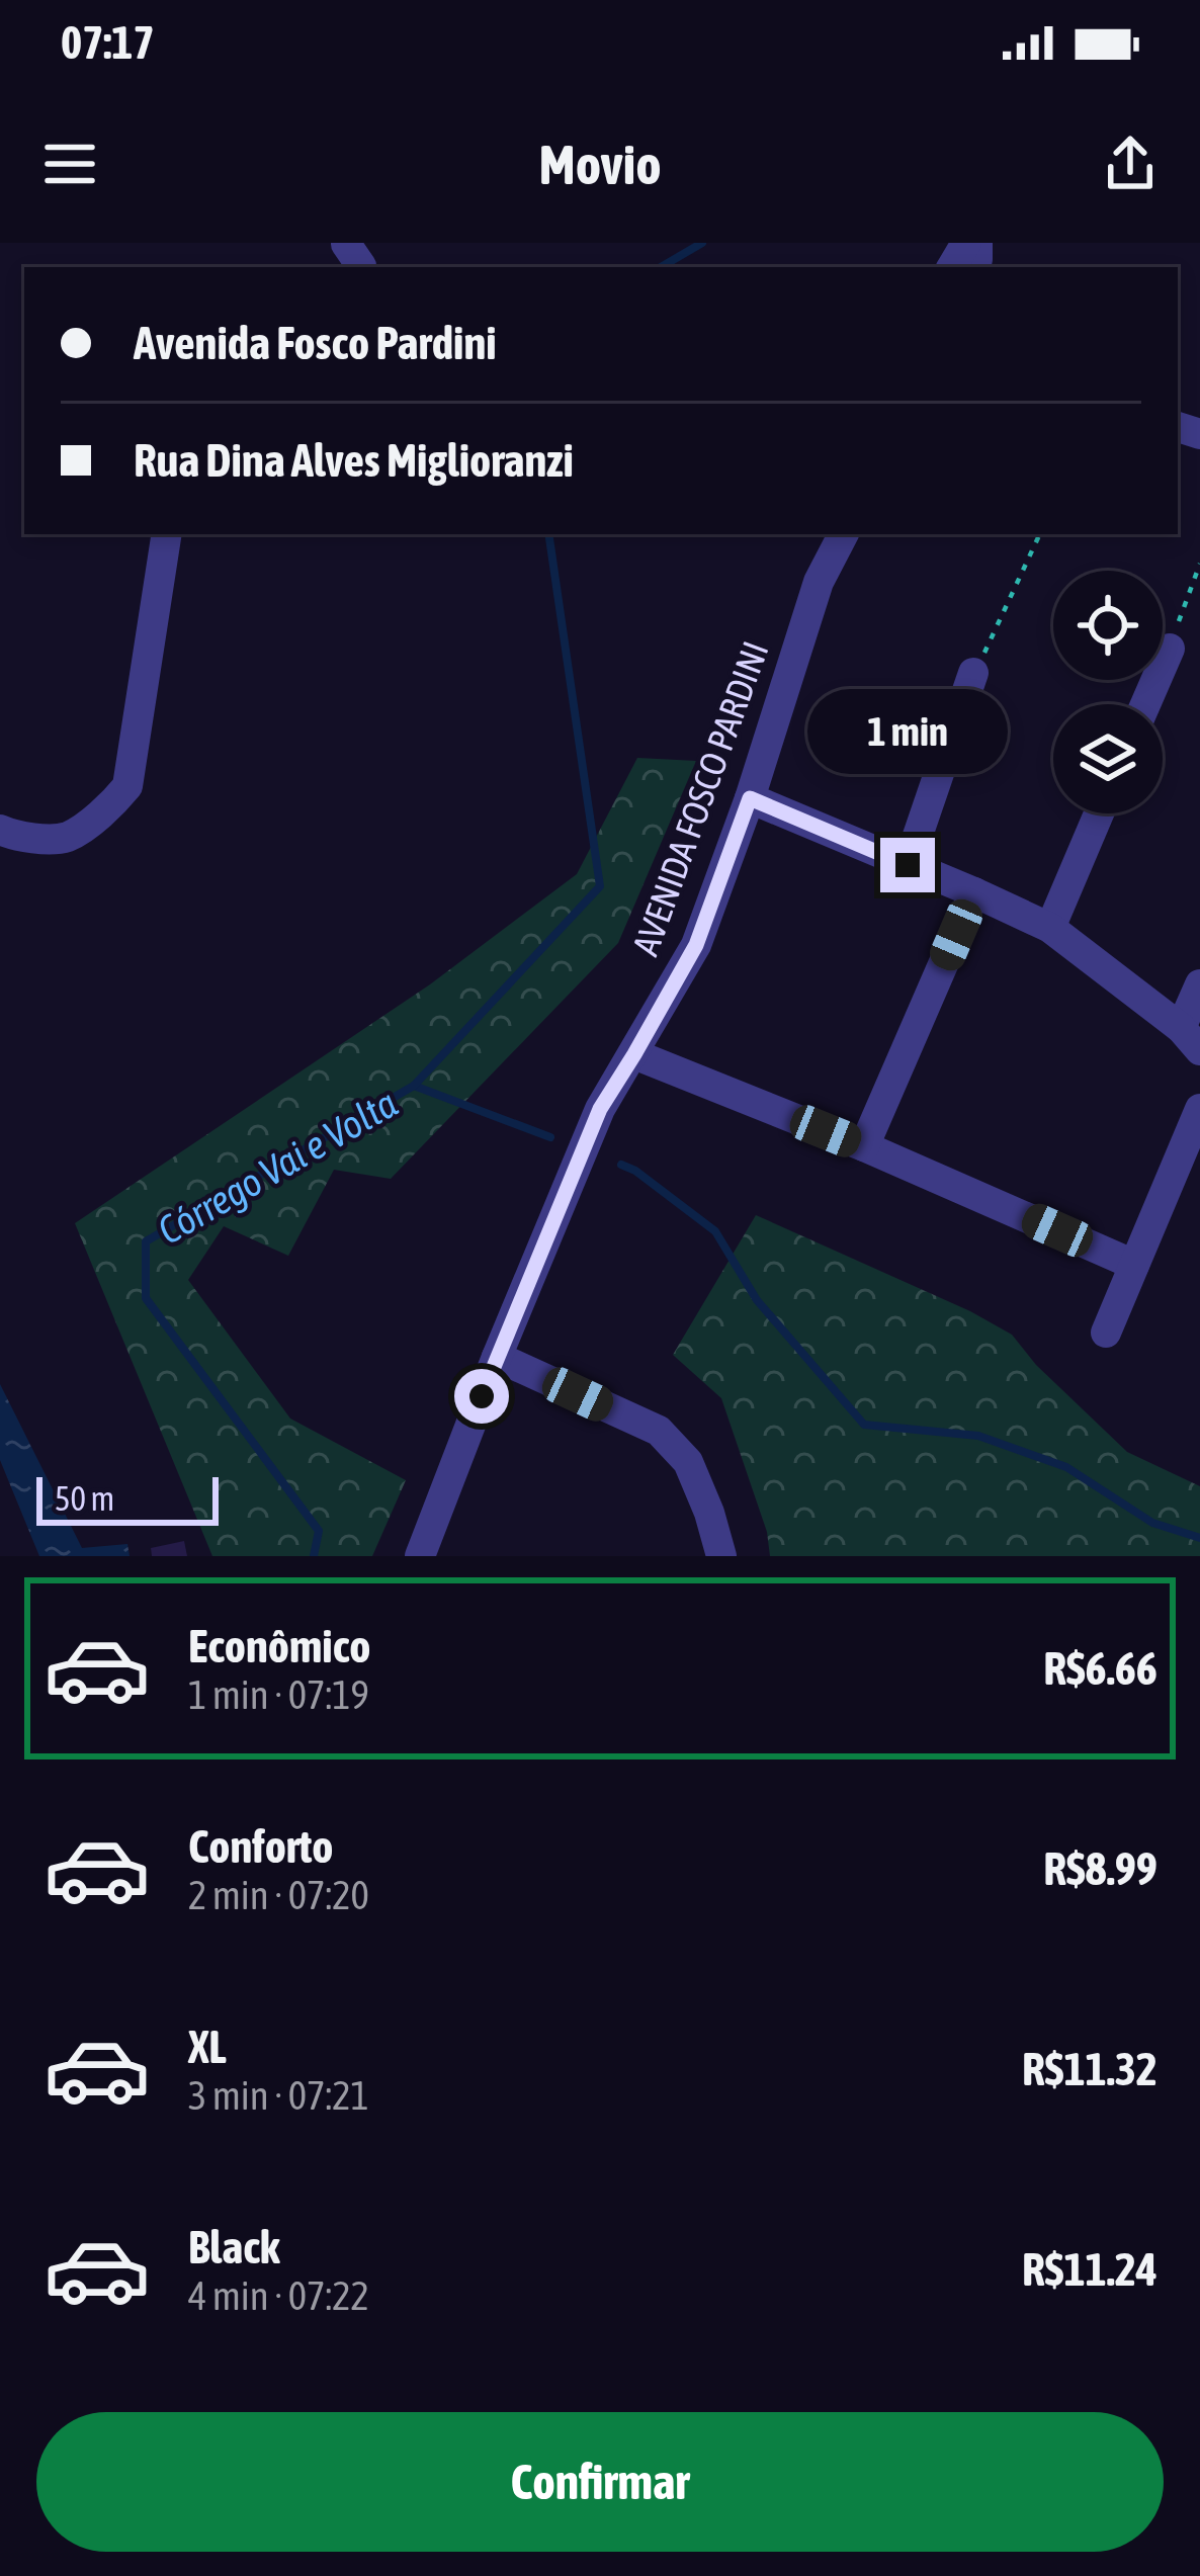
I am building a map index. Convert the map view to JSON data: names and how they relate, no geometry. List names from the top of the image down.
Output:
{
  "streets": {
    "street": ["AVENIDA FOSCO PARDINI"]
  },
  "water": ["Córrego Vai e Volta"],
  "scale_bar": "50 m",
  "page": {
    "status": "07:17",
    "header": "Movio",
    "banner": ["Avenida Fosco Pardini", "Rua Dina Alves Miglioranzi"],
    "bubble": "1 min",
    "scale": "50 m",
    "list": [
      {
        "name": "Econômico",
        "note": "1 min · 07:19",
        "value": "R$6.66"
      },
      {
        "name": "Conforto",
        "note": "2 min · 07:20",
        "value": "R$8.99"
      },
      {
        "name": "XL",
        "note": "3 min · 07:21",
        "value": "R$11.32"
      },
      {
        "name": "Black",
        "note": "4 min · 07:22",
        "value": "R$11.24"
      }
    ],
    "buttons": "Confirmar"
  }
}
